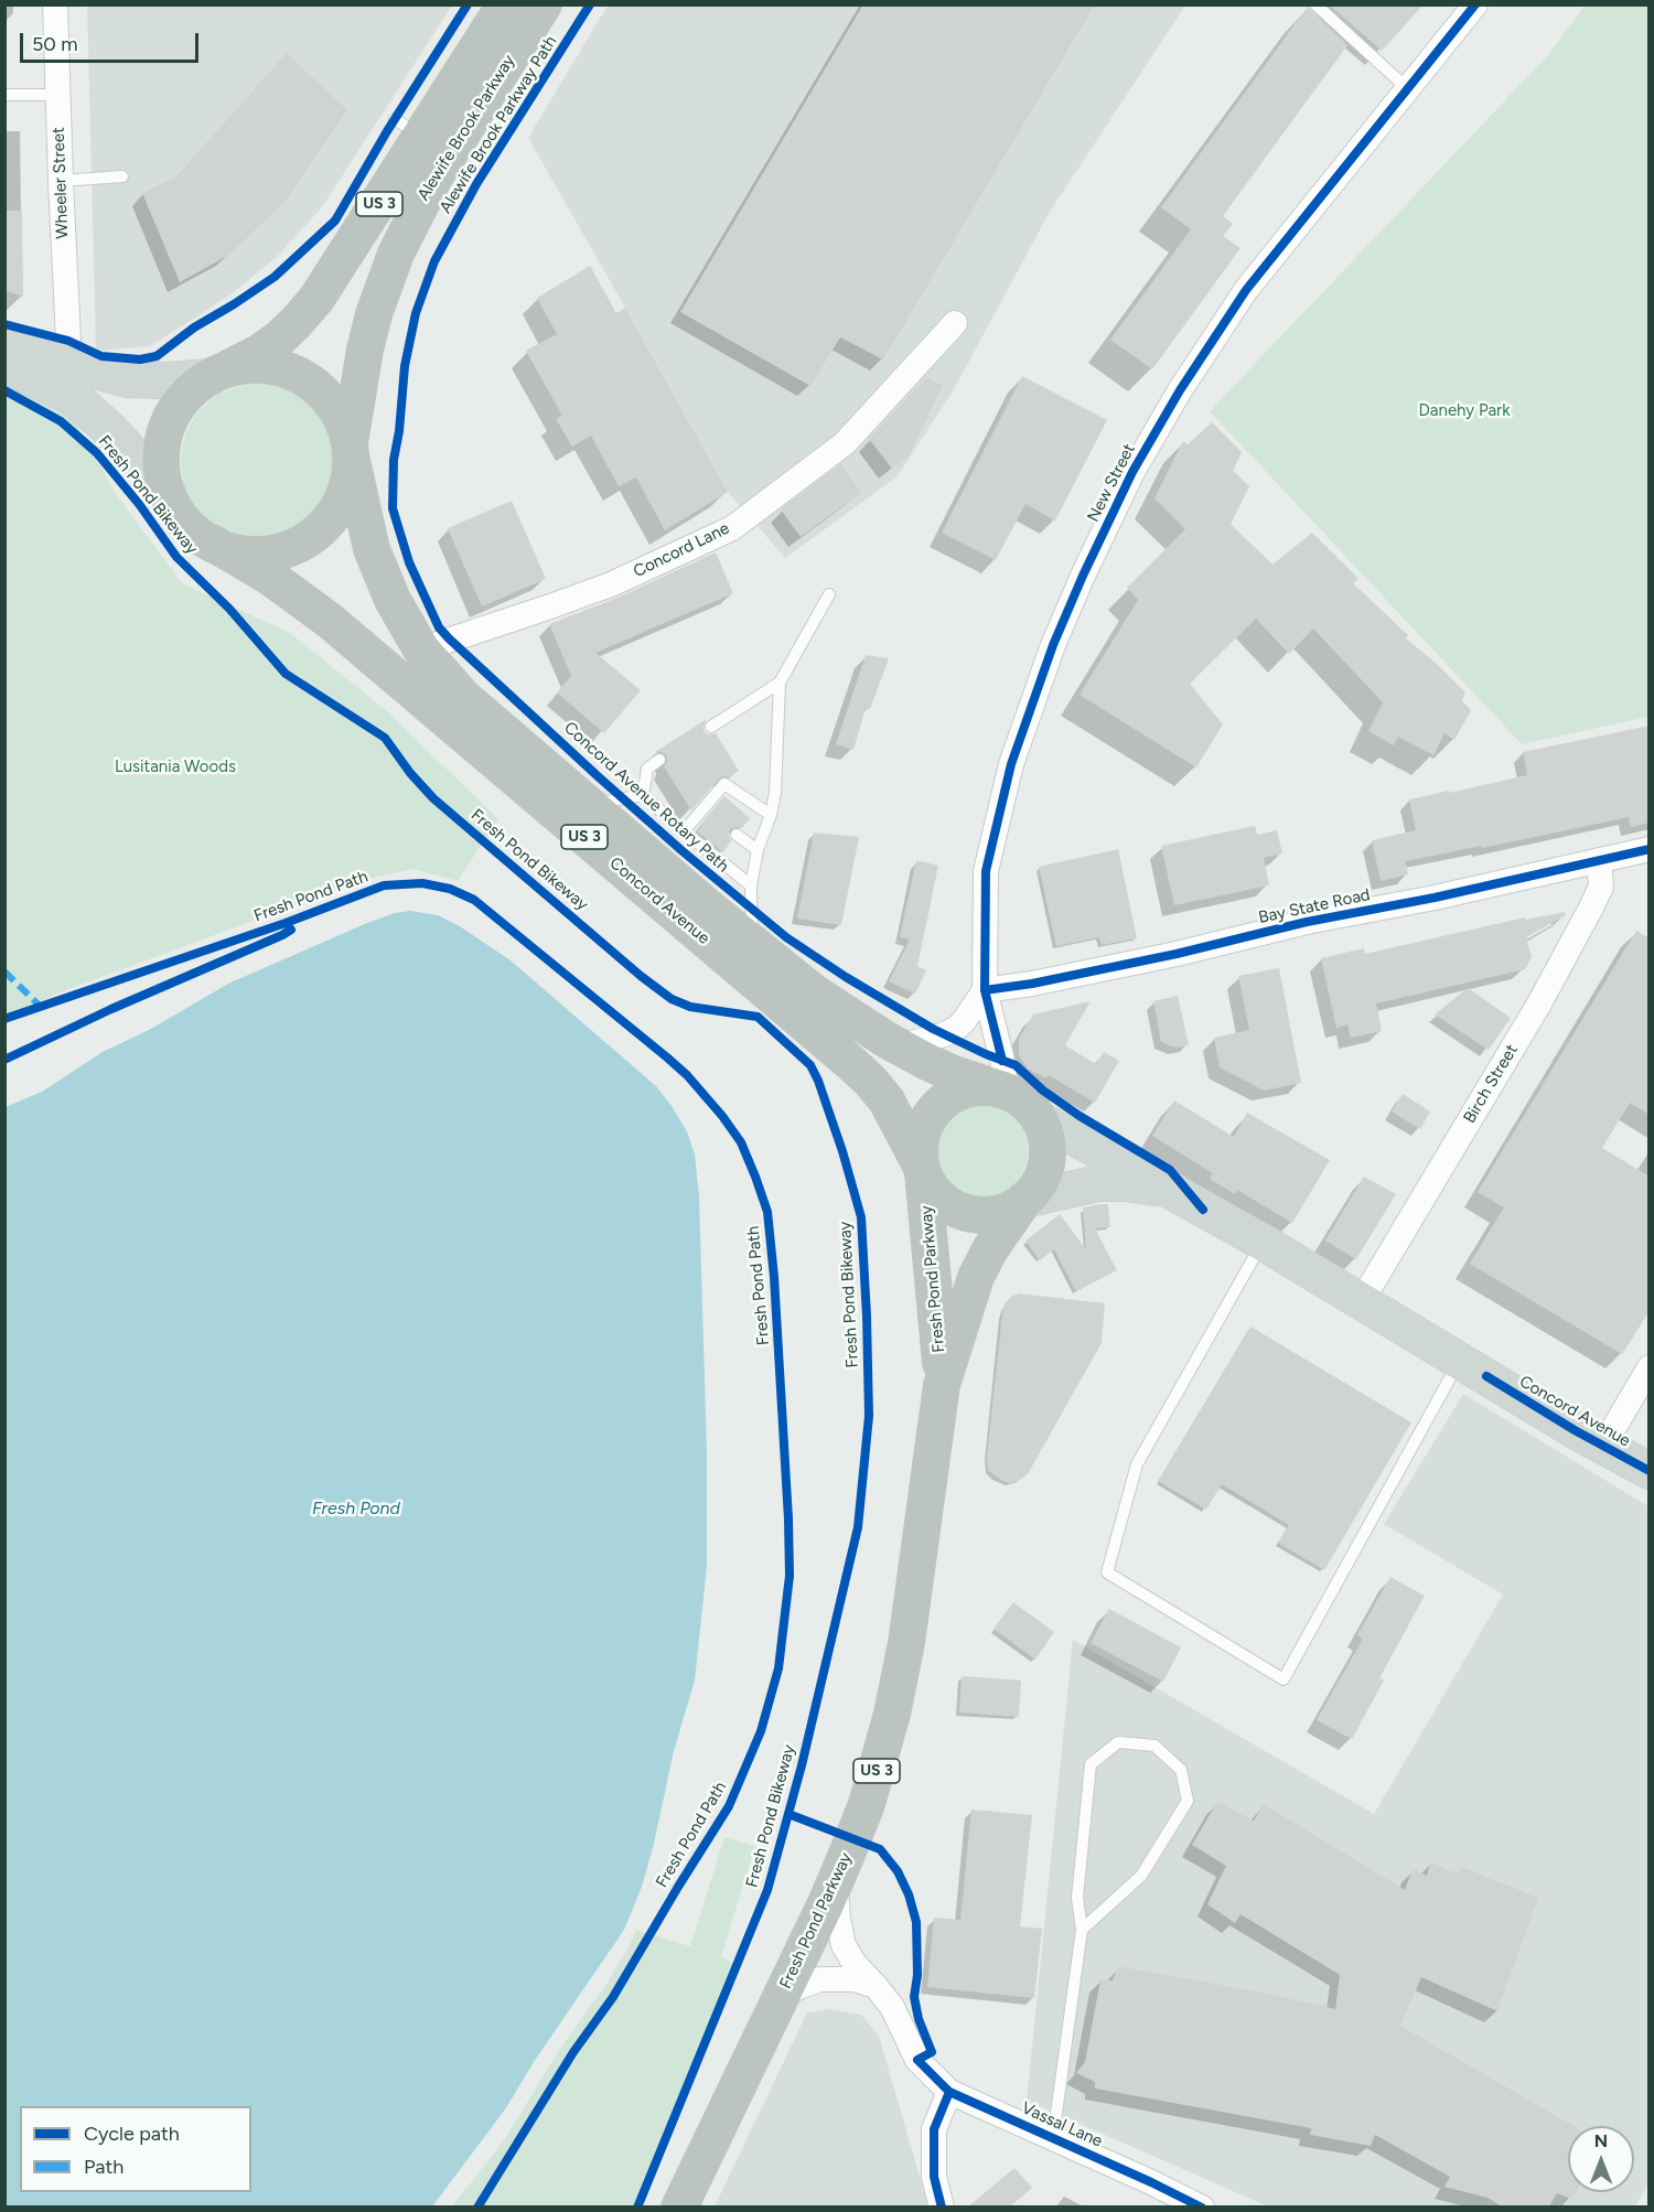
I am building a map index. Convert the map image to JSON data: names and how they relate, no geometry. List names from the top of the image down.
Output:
{
  "streets": {
    "highway": [
      "Alewife Brook Parkway",
      "US 3",
      "Concord Avenue",
      "Fresh Pond Parkway"
    ],
    "street": [
      "Wheeler Street",
      "New Street",
      "Concord Lane",
      "Bay State Road",
      "Birch Street",
      "Vassal Lane"
    ],
    "cycle path": ["Alewife Brook Parkway Path", "Fresh Pond Bikeway", "Fresh Pond Path"]
  },
  "crossings": [
    ["Alewife Brook Parkway", "US 3"],
    ["Alewife Brook Parkway", "Concord Avenue"],
    ["US 3", "New Street"],
    ["US 3", "Concord Avenue"],
    ["US 3", "Fresh Pond Parkway"],
    ["New Street", "Concord Avenue"],
    ["New Street", "Bay State Road"],
    ["New Street", "Fresh Pond Parkway"],
    ["Concord Lane", "Concord Avenue"],
    ["Concord Avenue", "Birch Street"],
    ["Concord Avenue", "Fresh Pond Parkway"],
    ["Bay State Road", "Birch Street"],
    ["Fresh Pond Parkway", "Vassal Lane"]
  ],
  "water": ["Fresh Pond"],
  "parks": ["Danehy Park", "Lusitania Woods"],
  "legend": ["Cycle path", "Path"],
  "scale_bar": "50 m",
  "north": "top"
}
